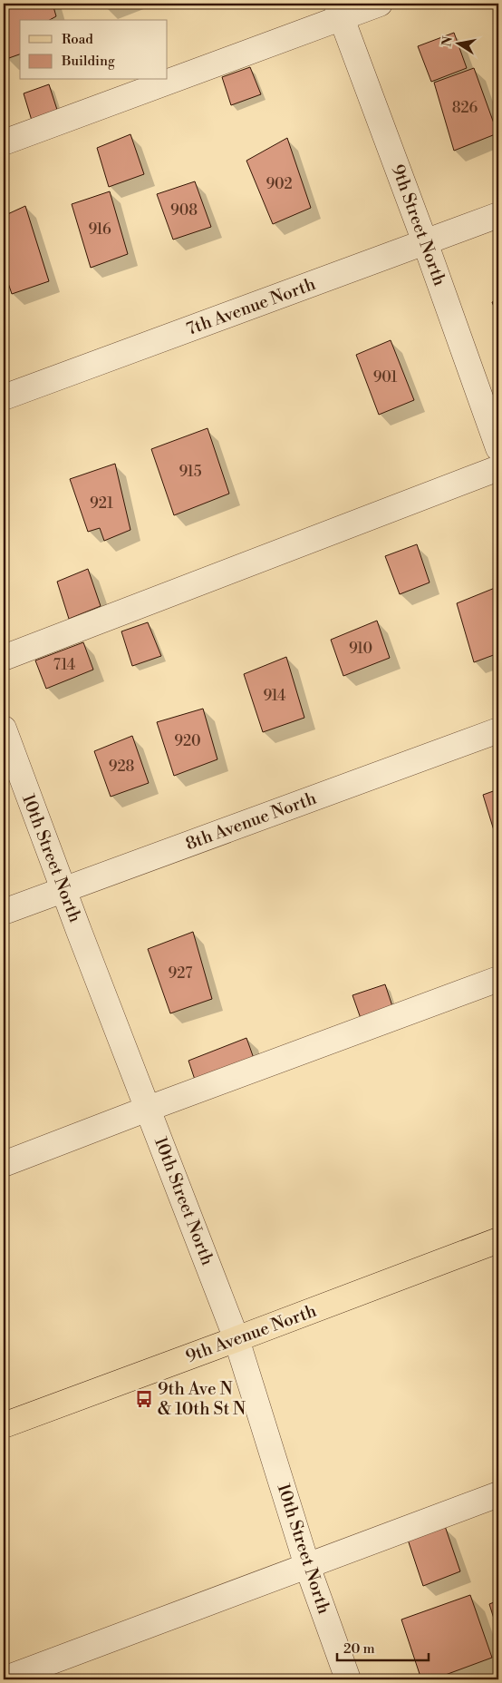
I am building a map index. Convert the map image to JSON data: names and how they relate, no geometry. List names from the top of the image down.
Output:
{
  "streets": {
    "main road": ["9th Avenue North"],
    "street": [
      "9th Street North",
      "7th Avenue North",
      "8th Avenue North",
      "10th Street North"
    ]
  },
  "crossings": [
    ["9th Street North", "7th Avenue North"],
    ["8th Avenue North", "10th Street North"],
    ["10th Street North", "9th Avenue North"]
  ],
  "places": {
    "bus stop": ["9th Ave N & 10th St N"]
  },
  "house_numbers": [
    "826",
    "902",
    "908",
    "916",
    "901",
    "915",
    "921",
    "910",
    "714",
    "914",
    "920",
    "928",
    "927"
  ],
  "legend": ["Road", "Building"],
  "scale_bar": "20 m",
  "north": "left"
}
